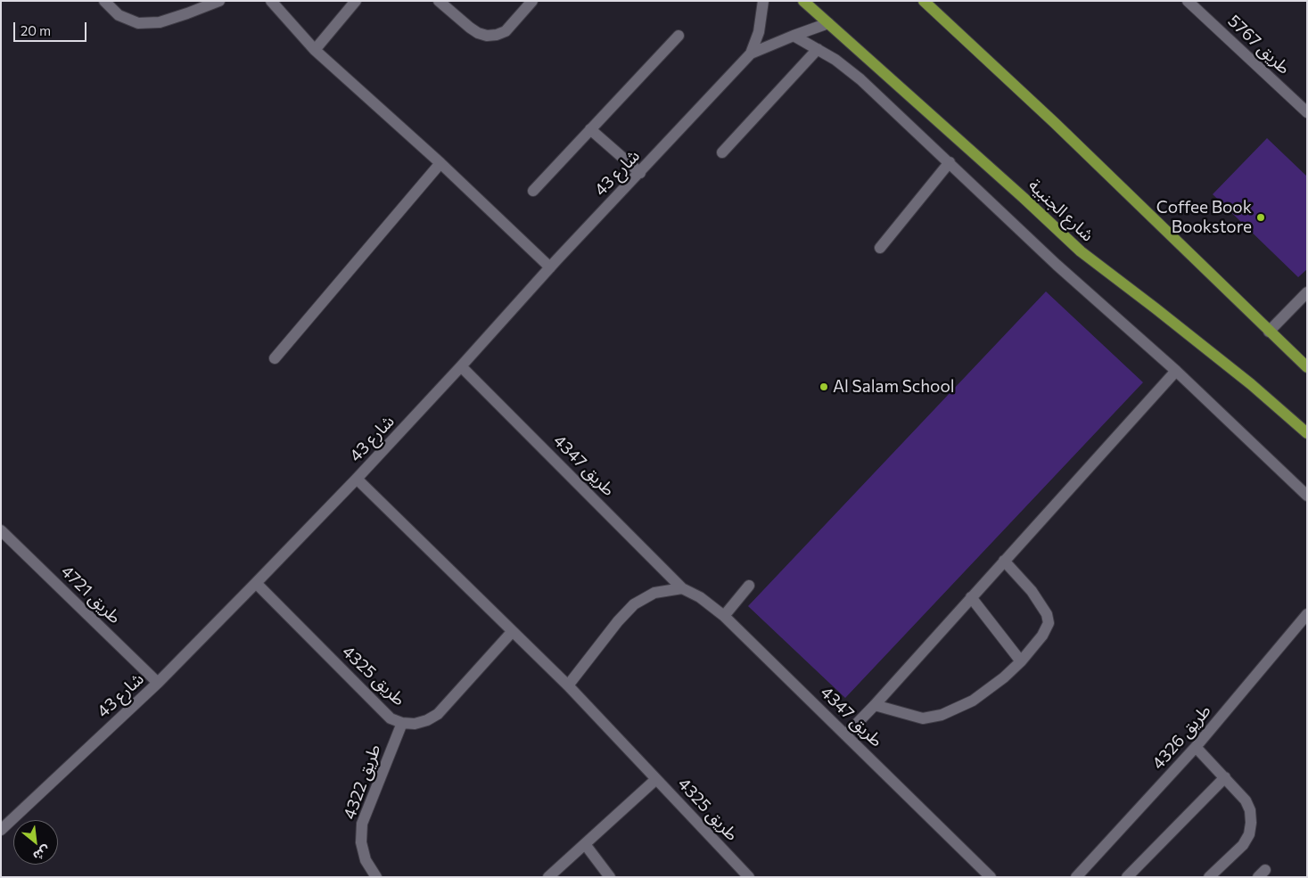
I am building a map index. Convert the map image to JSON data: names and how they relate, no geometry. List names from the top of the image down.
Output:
{
  "streets": {
    "main road": ["شارع الجنبية"],
    "street": [
      "طريق 5767",
      "شارع 43",
      "طريق 4347",
      "طريق 4721",
      "طريق 4325",
      "طريق 4326",
      "طريق 4322"
    ]
  },
  "crossings": [
    ["شارع 43", "شارع الجنبية"],
    ["شارع 43", "طريق 4347"],
    ["شارع 43", "طريق 4721"],
    ["شارع 43", "طريق 4325"],
    ["طريق 4325", "طريق 4322"]
  ],
  "places": ["Coffee Book Bookstore", "Al Salam School"],
  "scale_bar": "20 m",
  "north": "bottom right"
}
